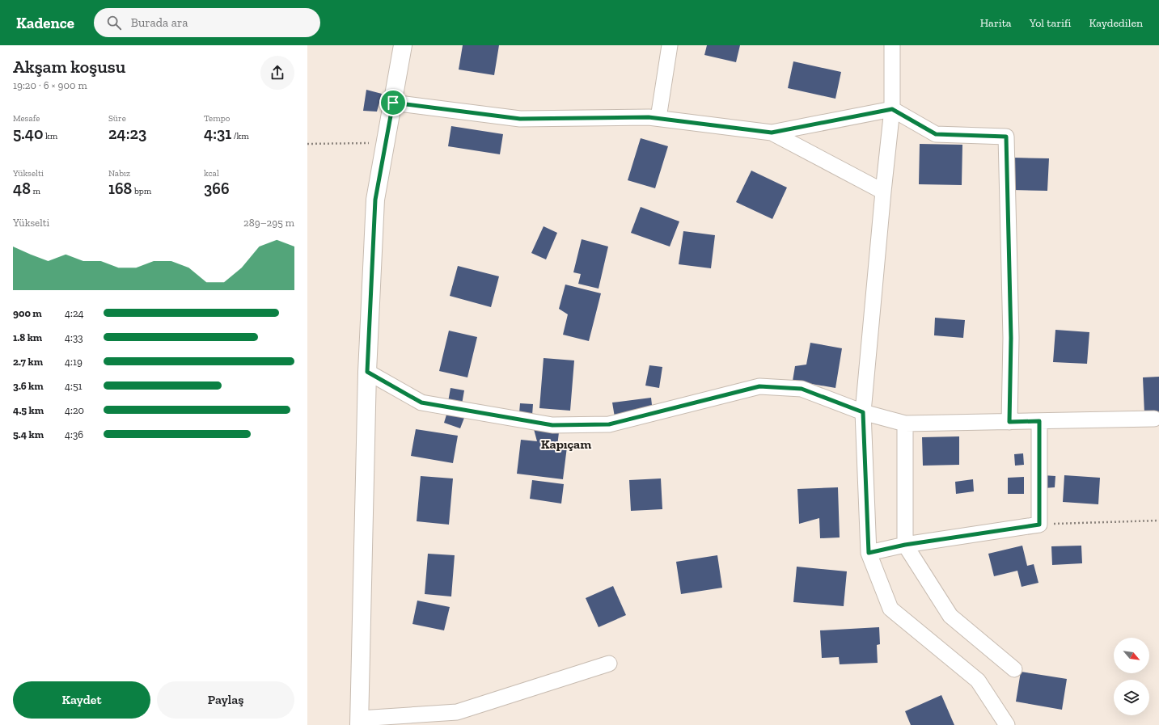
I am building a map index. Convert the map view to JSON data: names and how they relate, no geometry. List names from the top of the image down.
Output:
{
  "districts": ["Kapıçam"],
  "north": "bottom right",
  "page": {
    "header": "Kadence",
    "search": "Burada ara",
    "nav": ["Harita", "Yol tarifi", "Kaydedilen"],
    "heading": ["Akşam koşusu", "19:20 · 6 × 900 m"],
    "stats": [
      ["Mesafe", "5.40 km"],
      ["Süre", "24:23"],
      ["Tempo", "4:31 /km"],
      ["Yükselti", "48 m"],
      ["Nabız", "168 bpm"],
      ["kcal", "366"]
    ],
    "chart": ["Yükselti", "289–295 m"],
    "list": [
      {
        "name": "900 m",
        "note": "4:24"
      },
      {
        "name": "1.8 km",
        "note": "4:33"
      },
      {
        "name": "2.7 km",
        "note": "4:19"
      },
      {
        "name": "3.6 km",
        "note": "4:51"
      },
      {
        "name": "4.5 km",
        "note": "4:20"
      },
      {
        "name": "5.4 km",
        "note": "4:36"
      }
    ],
    "buttons": ["Kaydet", "Paylaş"]
  }
}
